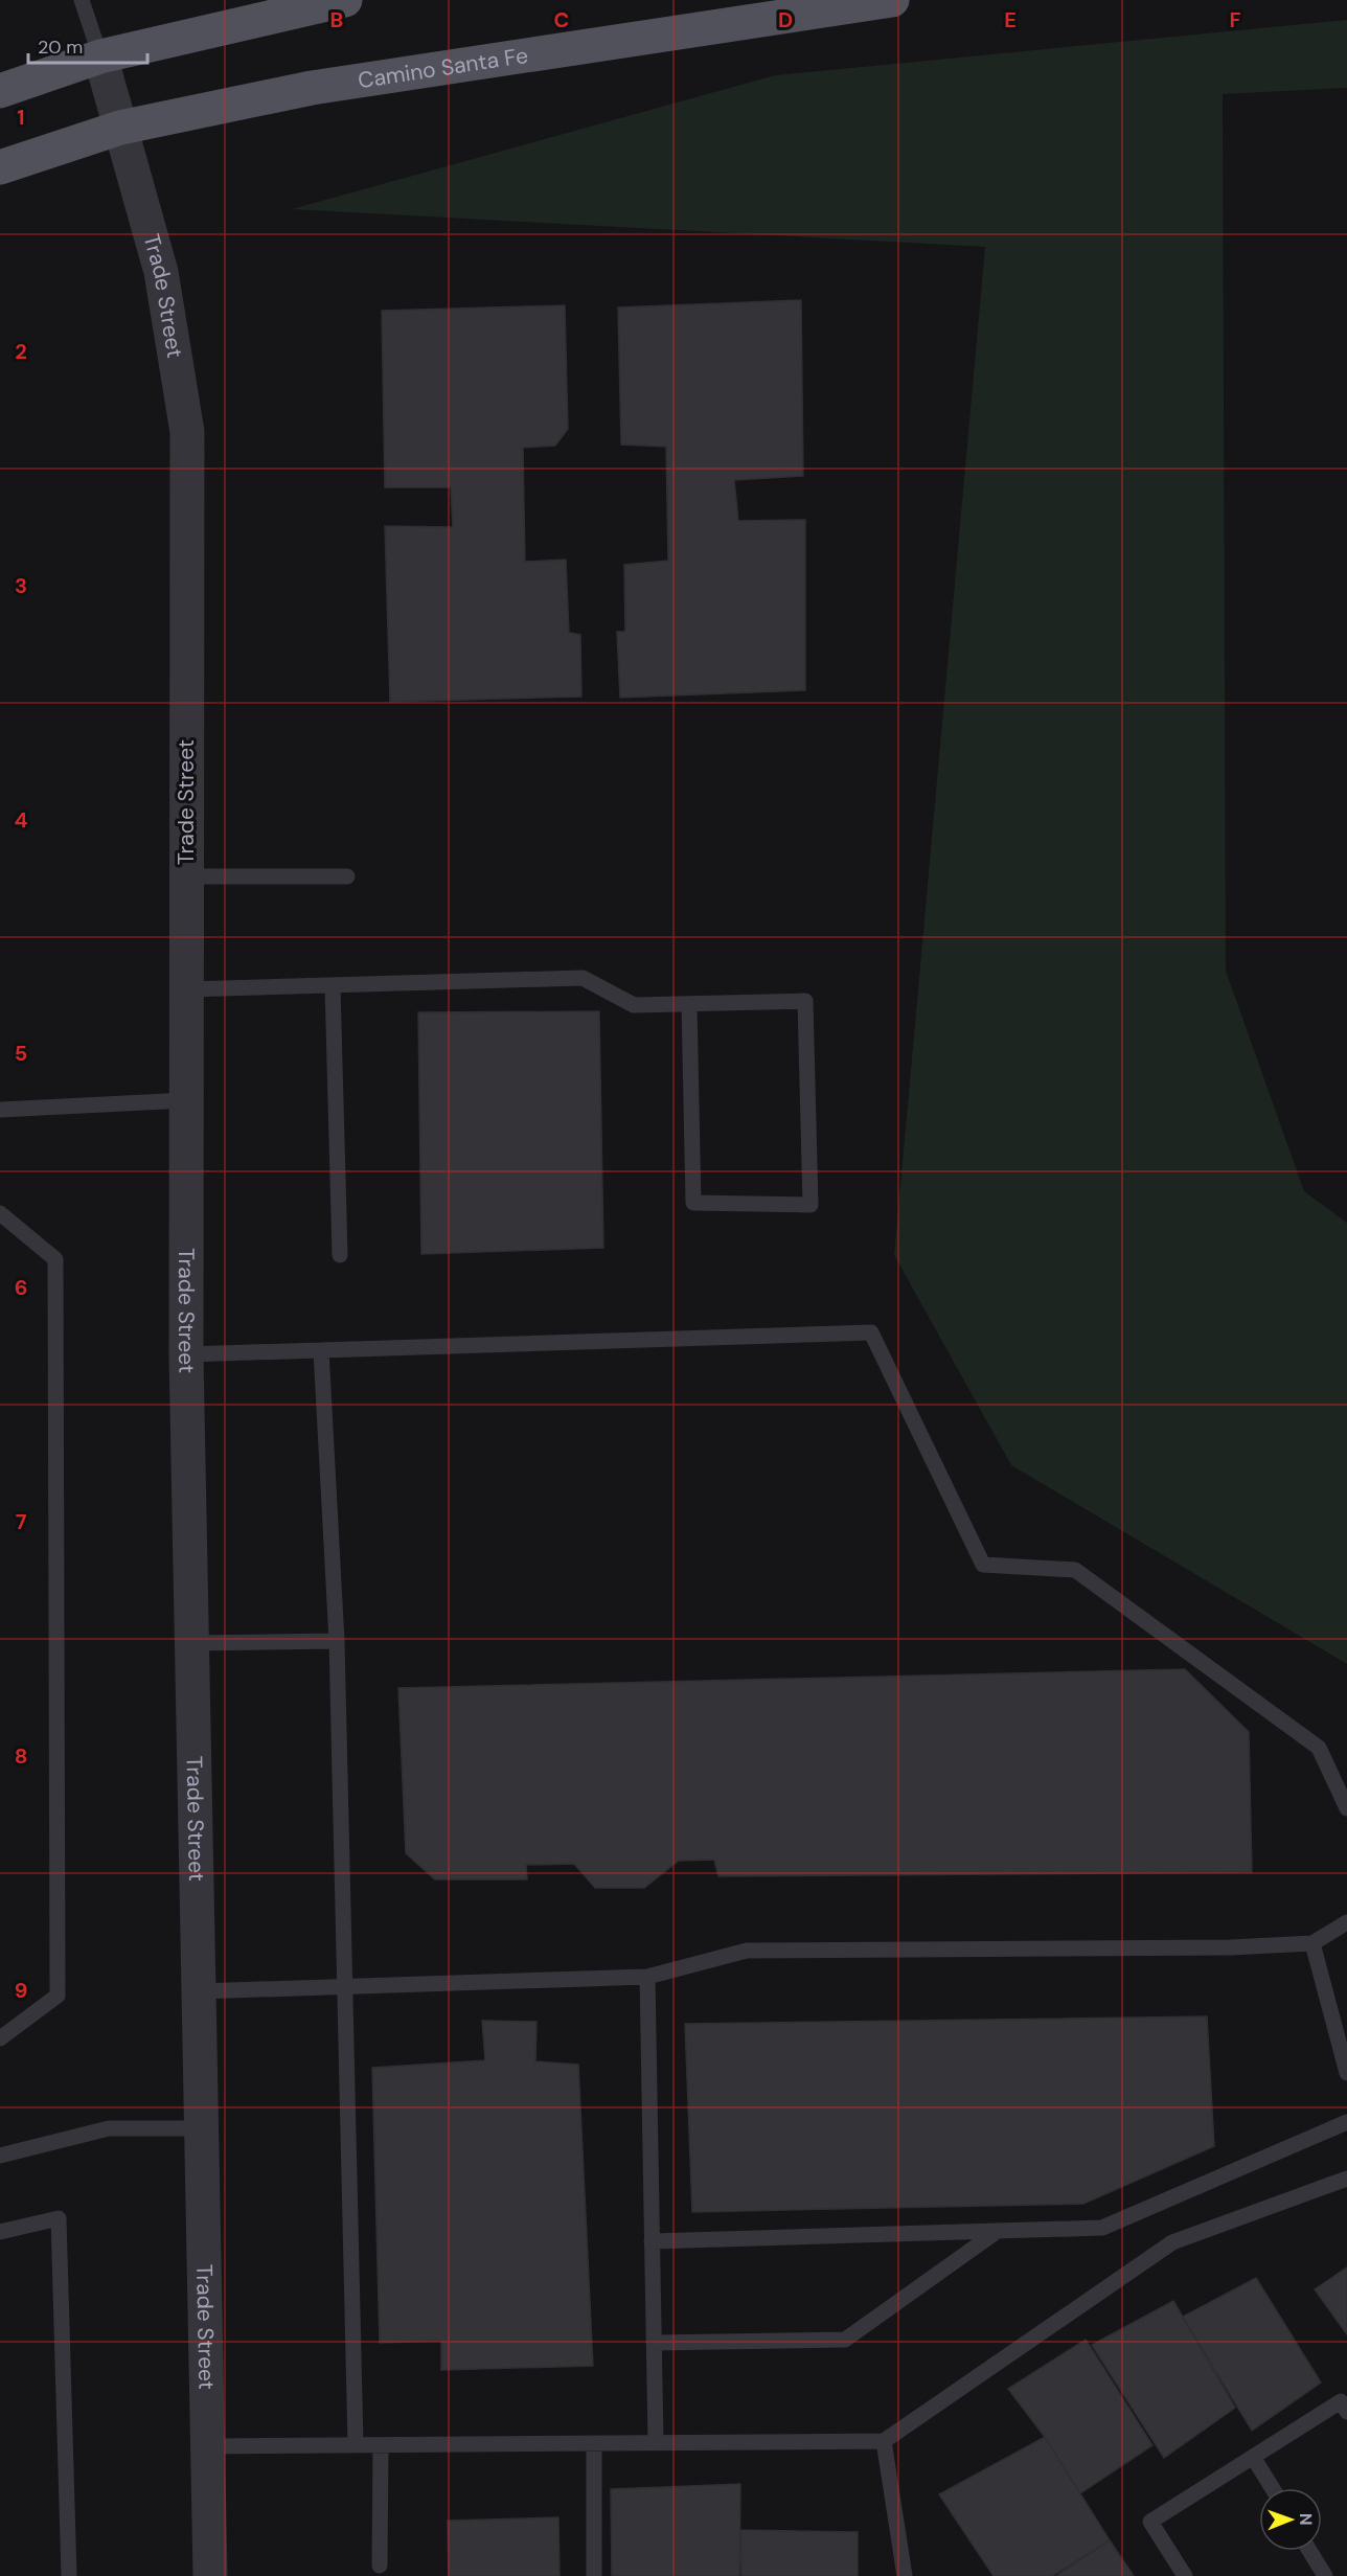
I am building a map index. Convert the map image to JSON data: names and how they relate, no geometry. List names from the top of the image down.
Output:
{
  "streets": {
    "main road": ["Camino Santa Fe"],
    "street": ["Trade Street"]
  },
  "crossings": [
    ["Camino Santa Fe", "Trade Street"]
  ],
  "scale_bar": "20 m",
  "north": "right",
  "grid": {
    "columns": [
      "B",
      "C",
      "D",
      "E",
      "F"
    ],
    "rows": [
      "1",
      "2",
      "3",
      "4",
      "5",
      "6",
      "7",
      "8",
      "9"
    ]
  }
}
